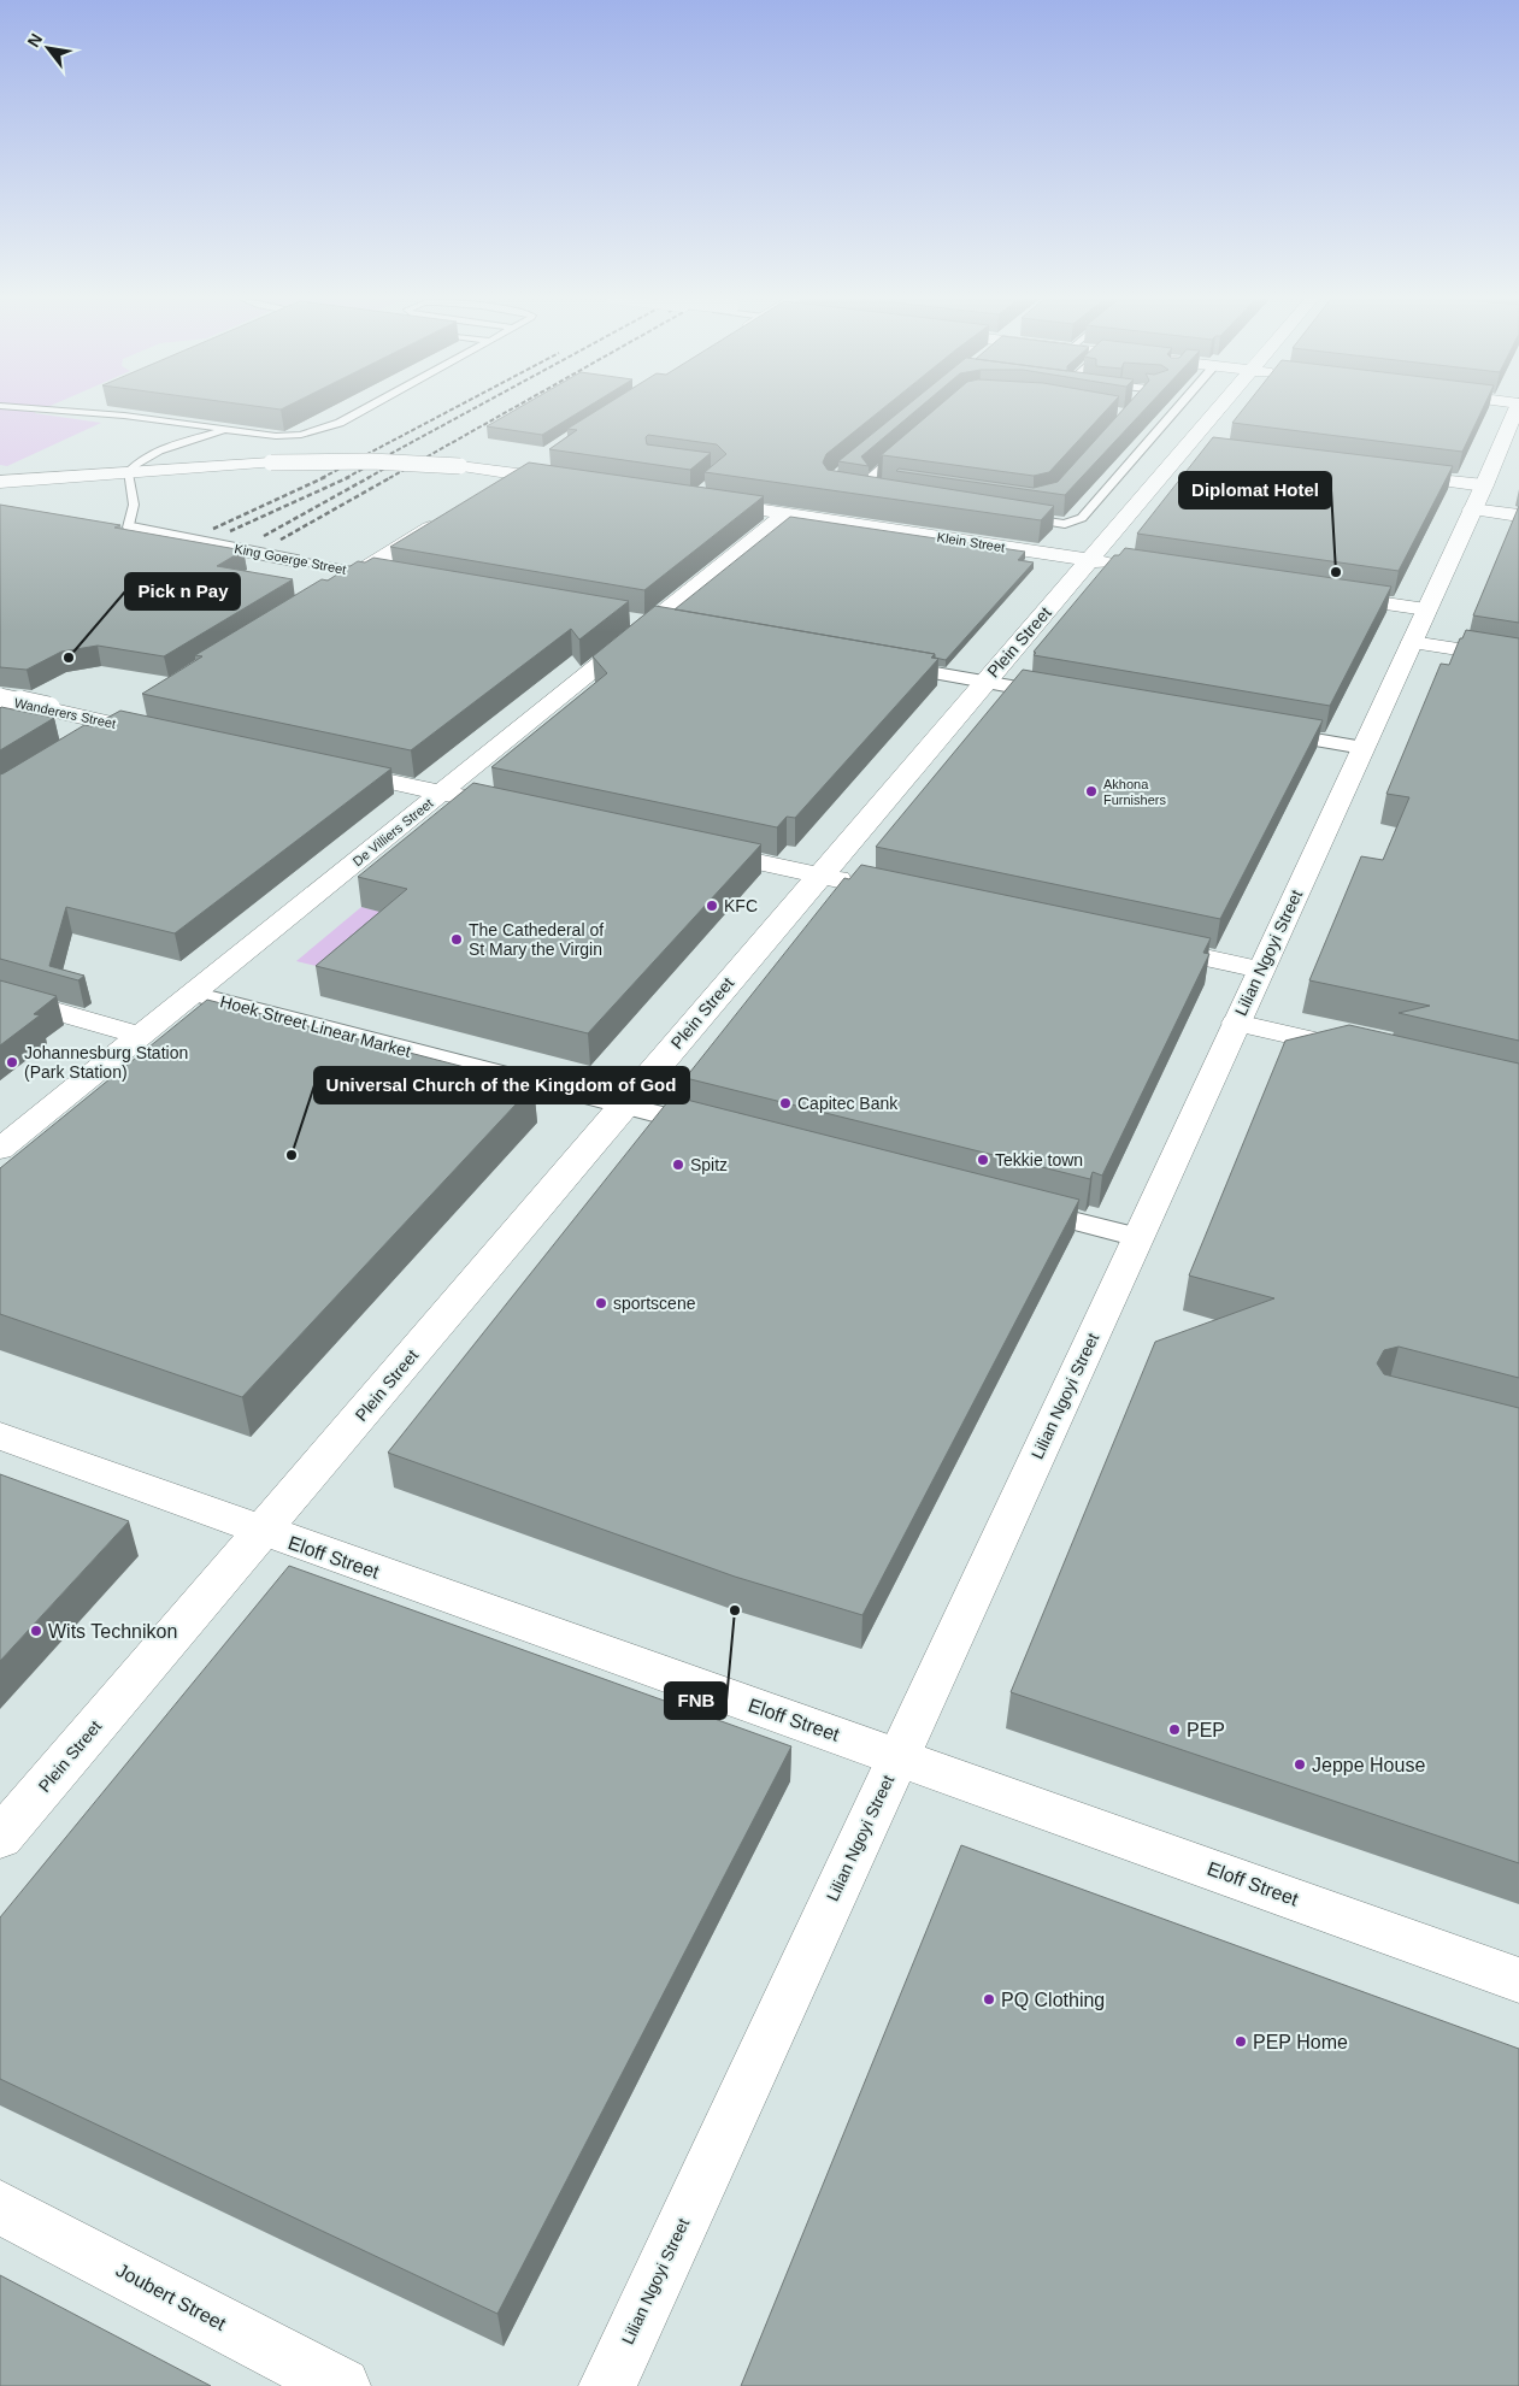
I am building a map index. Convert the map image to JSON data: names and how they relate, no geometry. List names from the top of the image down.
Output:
{
  "streets": {
    "street": [
      "Klein Street",
      "King Goerge Street",
      "Plein Street",
      "Wanderers Street",
      "De Villiers Street",
      "Lilian Ngoyi Street",
      "Hoek Street Linear Market",
      "Eloff Street",
      "Joubert Street"
    ]
  },
  "crossings": [
    ["Klein Street", "Plein Street"],
    ["Klein Street", "De Villiers Street"],
    ["Plein Street", "Hoek Street Linear Market"],
    ["Plein Street", "Eloff Street"],
    ["De Villiers Street", "Hoek Street Linear Market"],
    ["Lilian Ngoyi Street", "Eloff Street"]
  ],
  "places": [
    "Diplomat Hotel",
    "Pick n Pay",
    "Akhona Furnishers",
    "KFC",
    "The Cathederal of St Mary the Virgin",
    "Johannesburg Station (Park Station)",
    "Capitec Bank",
    "Universal Church of the Kingdom of God",
    "Tekkie town",
    "Spitz",
    "sportscene",
    "FNB",
    "Wits Technikon",
    "PEP",
    "Jeppe House",
    "PQ Clothing",
    "PEP Home"
  ],
  "north": "top left"
}
